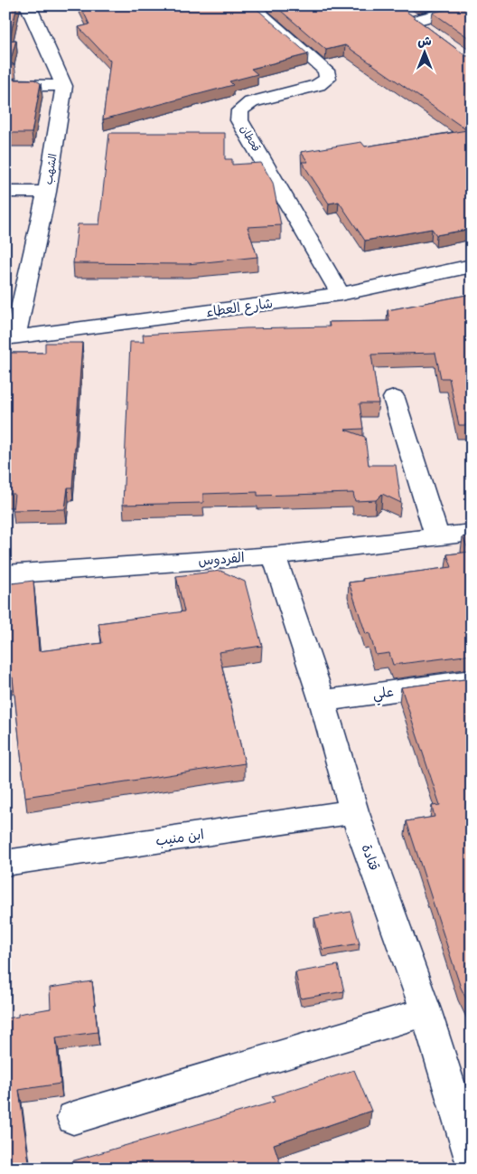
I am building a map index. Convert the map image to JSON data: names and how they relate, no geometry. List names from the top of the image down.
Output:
{
  "streets": {
    "street": [
      "قحطان",
      "الشهب",
      "شارع العطاء",
      "الفردوس",
      "علي",
      "ابن منيب",
      "قتادة"
    ]
  },
  "crossings": [
    ["قحطان", "شارع العطاء"],
    ["الشهب", "شارع العطاء"],
    ["الفردوس", "قتادة"],
    ["علي", "قتادة"],
    ["ابن منيب", "قتادة"]
  ],
  "north": "top"
}
